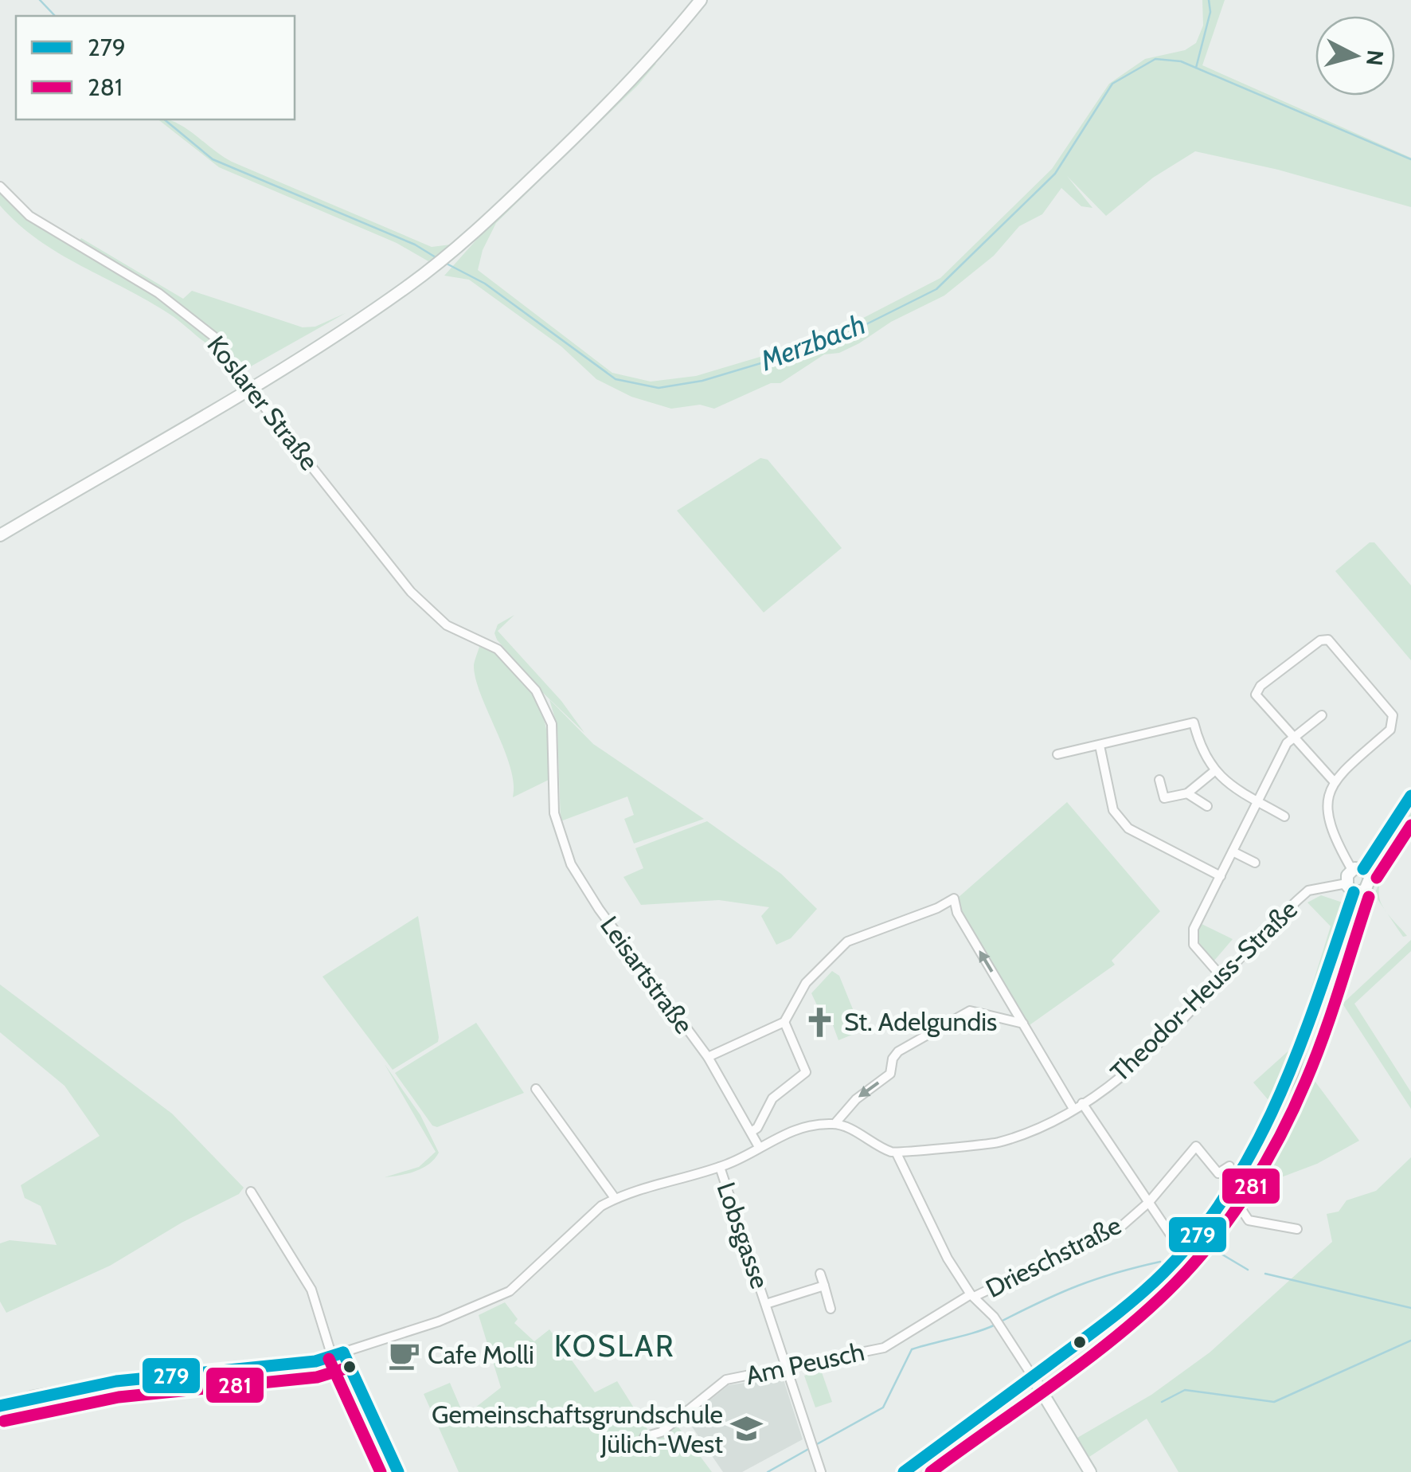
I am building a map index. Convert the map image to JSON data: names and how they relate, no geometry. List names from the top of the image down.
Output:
{
  "streets": {
    "street": [
      "Koslarer Straße",
      "Leisartstraße",
      "Theodor-Heuss-Straße",
      "Lobsgasse",
      "Drieschstraße",
      "Am Peusch"
    ]
  },
  "crossings": [
    ["Koslarer Straße", "Leisartstraße"],
    ["Lobsgasse", "Am Peusch"],
    ["Drieschstraße", "Am Peusch"]
  ],
  "districts": ["KOSLAR"],
  "water": ["Merzbach"],
  "places": {
    "church": ["St. Adelgundis"],
    "cafe": ["Cafe Molli"],
    "school or university": ["Gemeinschaftsgrundschule Jülich-West"]
  },
  "lines": ["transit line 279", "transit line 281"],
  "legend": ["279", "281"],
  "north": "right"
}
